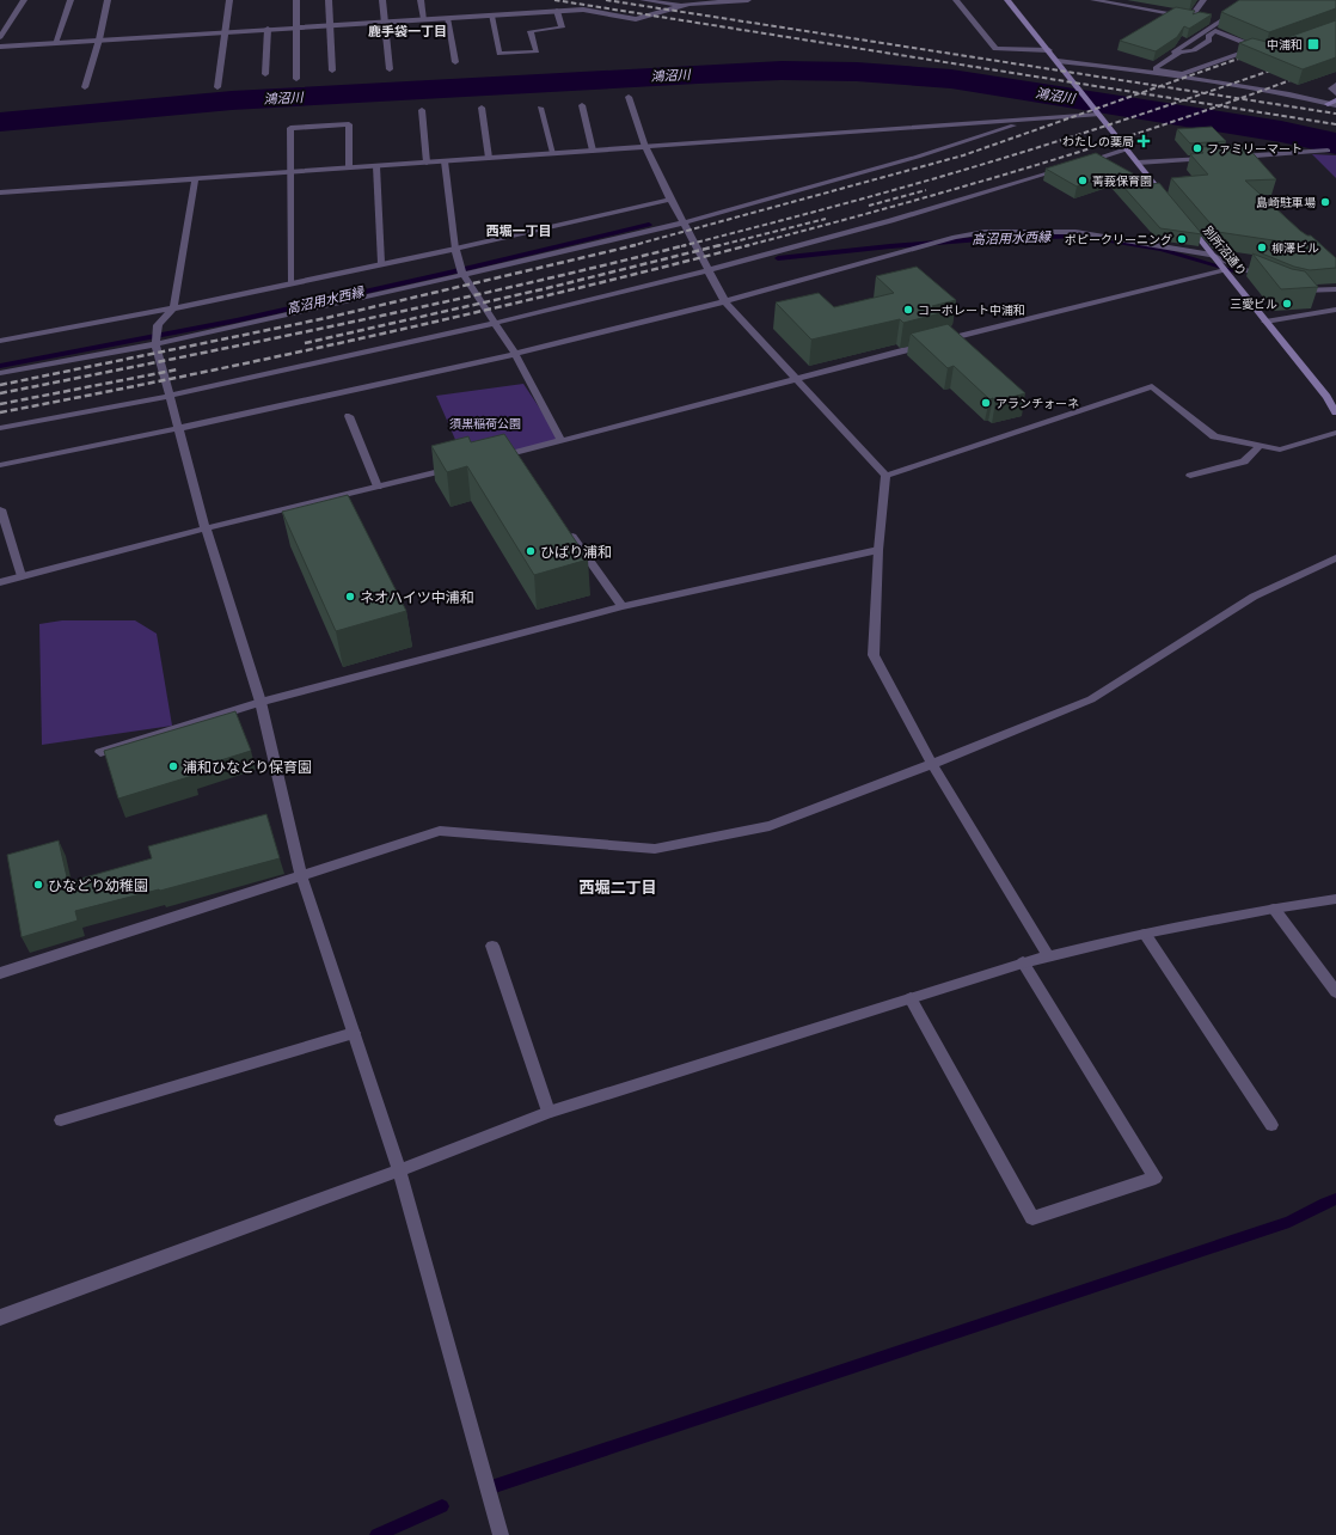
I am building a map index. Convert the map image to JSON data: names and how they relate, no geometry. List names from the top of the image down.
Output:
{
  "streets": {
    "street": ["別所沼通り"]
  },
  "districts": ["鹿手袋一丁目", "西堀一丁目", "西堀二丁目"],
  "water": ["鴻沼川", "高沼用水西縁"],
  "parks": ["須黒稲荷公園"],
  "places": {
    "transit": ["中浦和"],
    "health": ["わたしの薬局"],
    "other": [
      "ファミリーマート",
      "菁莪保育園",
      "島崎駐車場",
      "ポピークリーニング",
      "柳澤ビル",
      "三愛ビル",
      "コーポレート中浦和",
      "アランチォーネ",
      "ひばり浦和",
      "ネオハイツ中浦和",
      "浦和ひなどり保育園",
      "ひなどり幼稚園"
    ]
  }
}
